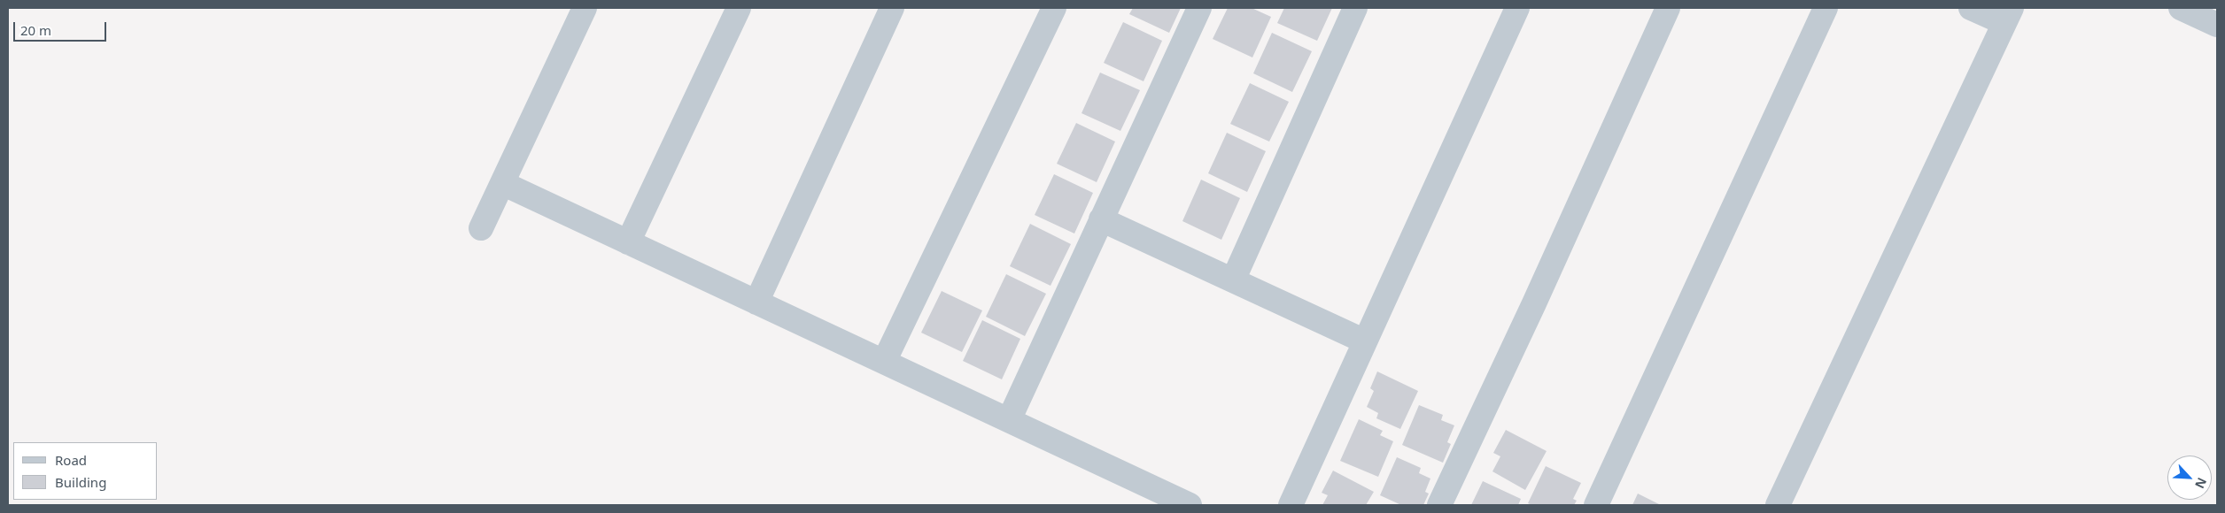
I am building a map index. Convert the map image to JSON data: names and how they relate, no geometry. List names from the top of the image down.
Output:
{
  "legend": ["Road", "Building"],
  "scale_bar": "20 m",
  "north": "bottom right"
}
